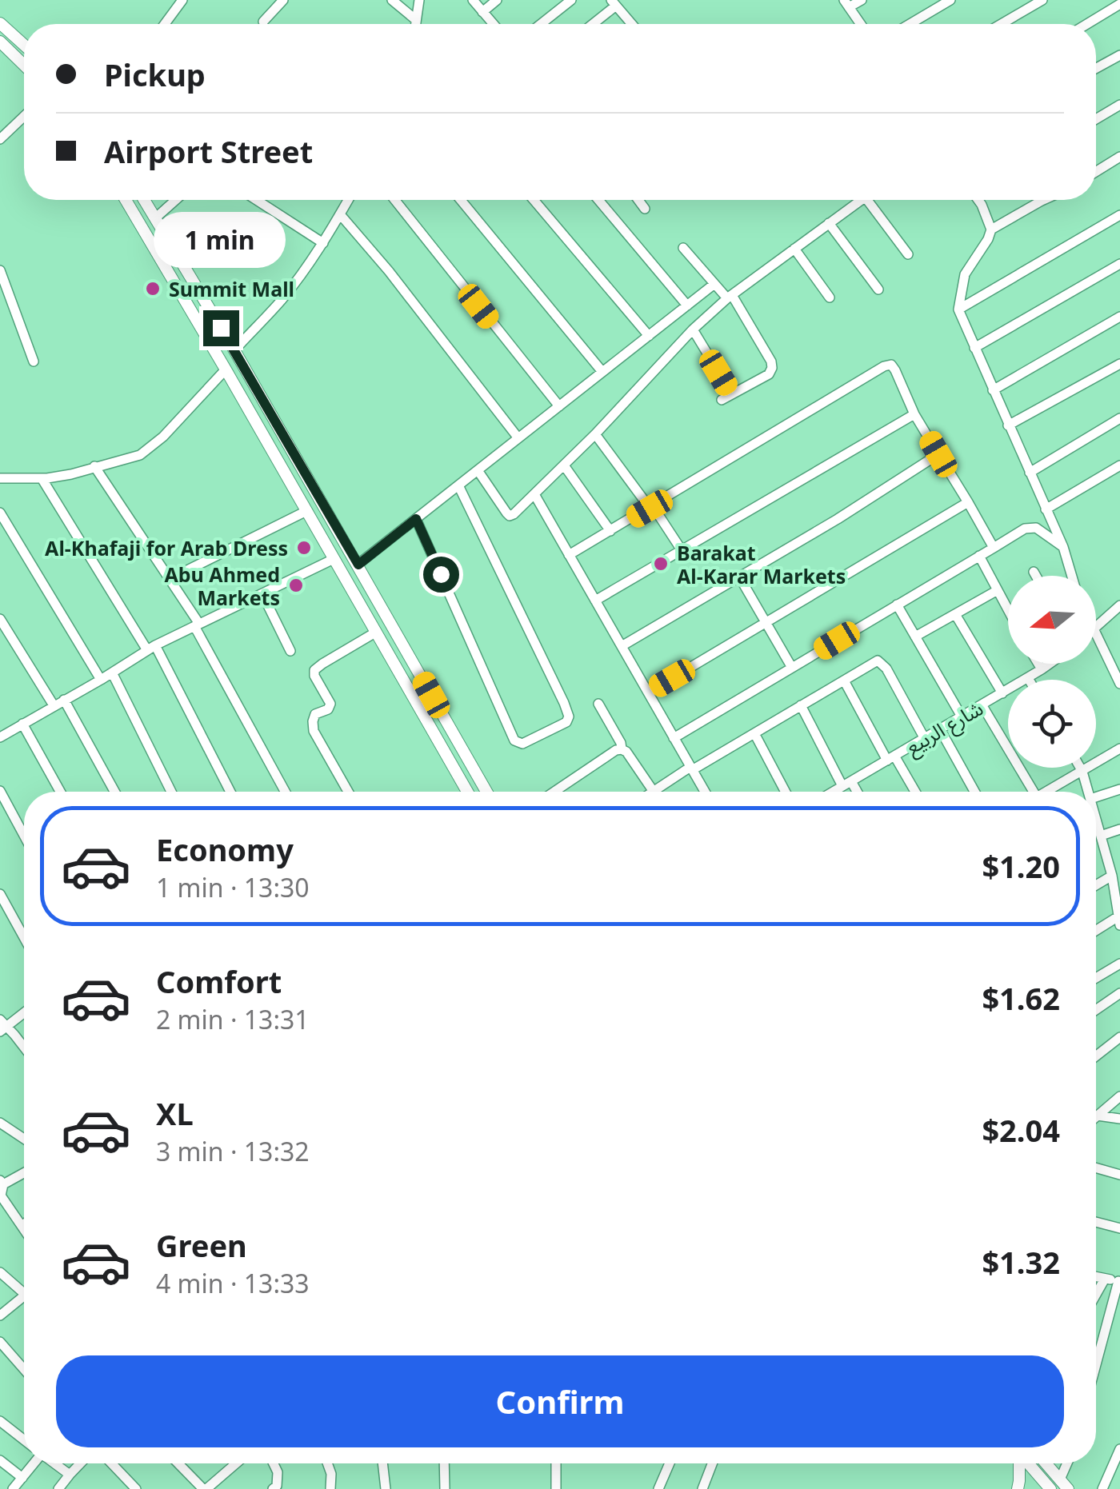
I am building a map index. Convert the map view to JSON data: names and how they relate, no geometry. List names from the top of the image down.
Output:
{
  "streets": {
    "street": ["شارع الربيع"]
  },
  "places": [
    "Summit Mall",
    "Al-Khafaji for Arab Dress",
    "Barakat Al-Karar Markets",
    "Abu Ahmed Markets"
  ],
  "north": "left",
  "page": {
    "banner": ["Pickup", "Airport Street"],
    "bubble": "1 min",
    "list": [
      {
        "name": "Economy",
        "note": "1 min · 13:30",
        "value": "$1.20"
      },
      {
        "name": "Comfort",
        "note": "2 min · 13:31",
        "value": "$1.62"
      },
      {
        "name": "XL",
        "note": "3 min · 13:32",
        "value": "$2.04"
      },
      {
        "name": "Green",
        "note": "4 min · 13:33",
        "value": "$1.32"
      }
    ],
    "buttons": "Confirm"
  }
}
